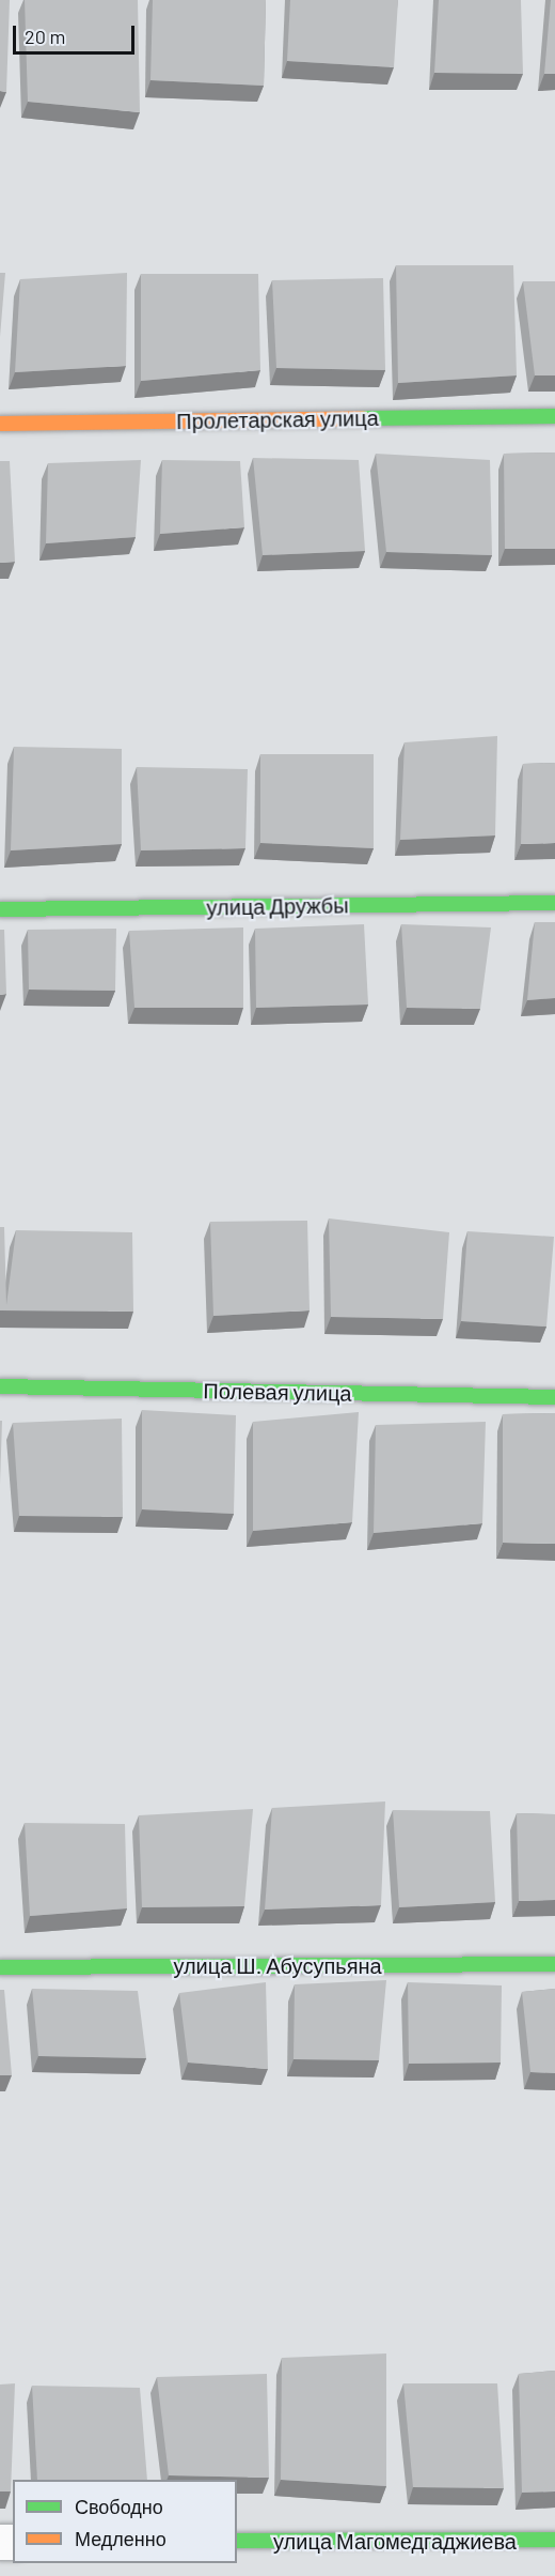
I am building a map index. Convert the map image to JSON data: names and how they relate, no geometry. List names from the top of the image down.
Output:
{
  "streets": {
    "street": [
      "Пролетарская улица",
      "улица Дружбы",
      "Полевая улица",
      "улица Ш. Абусупьяна",
      "улица Магомедгаджиева"
    ]
  },
  "legend": ["Свободно", "Медленно"],
  "scale_bar": "20 m"
}
